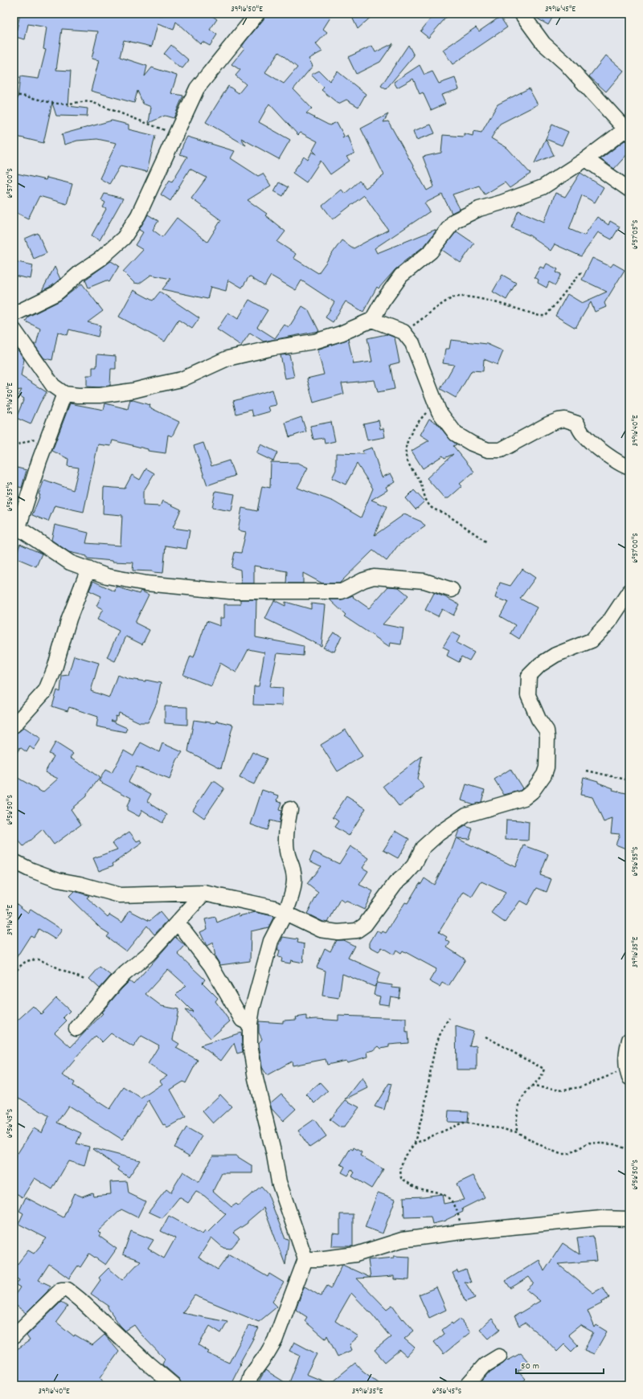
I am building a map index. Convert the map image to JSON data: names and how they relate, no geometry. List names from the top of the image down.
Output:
{
  "scale_bar": "50 m",
  "coordinates": [
    "39°16'50\"E",
    "39°16'45\"E",
    "6°57'00\"S",
    "6°57'05\"S",
    "39°16'40\"E",
    "6°56'55\"S",
    "6°56'50\"S",
    "39°16'35\"E",
    "6°56'45\"S"
  ]
}
